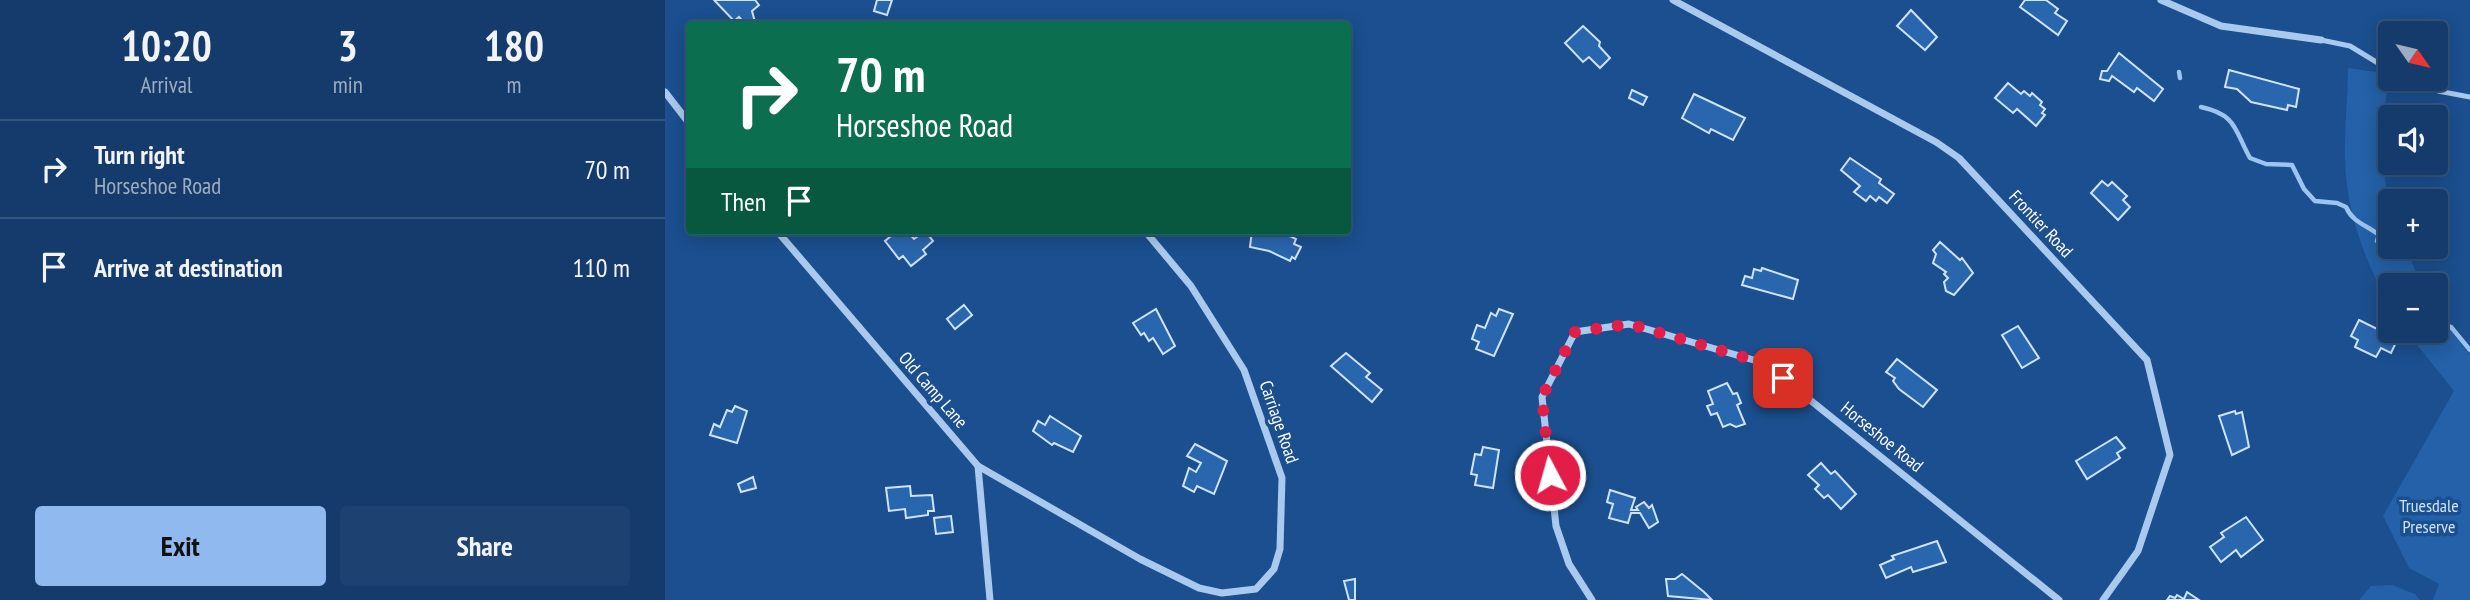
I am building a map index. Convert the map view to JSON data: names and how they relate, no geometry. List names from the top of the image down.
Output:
{
  "streets": {
    "street": [
      "Frontier Road",
      "Old Camp Lane",
      "Carriage Road",
      "Horseshoe Road"
    ]
  },
  "crossings": [
    ["Old Camp Lane", "Carriage Road"]
  ],
  "parks": ["Truesdale Preserve"],
  "north": "bottom right",
  "page": {
    "eta": [
      "10:20",
      "Arrival",
      "3",
      "min",
      "180",
      "m"
    ],
    "map_buttons": ["+", "−"],
    "turn": ["70 m", "Horseshoe Road"],
    "list": [
      {
        "name": "Turn right",
        "note": "Horseshoe Road",
        "value": "70 m"
      },
      {
        "name": "Arrive at destination",
        "value": "110 m"
      }
    ],
    "then": "Then",
    "buttons": ["Exit", "Share"]
  }
}
